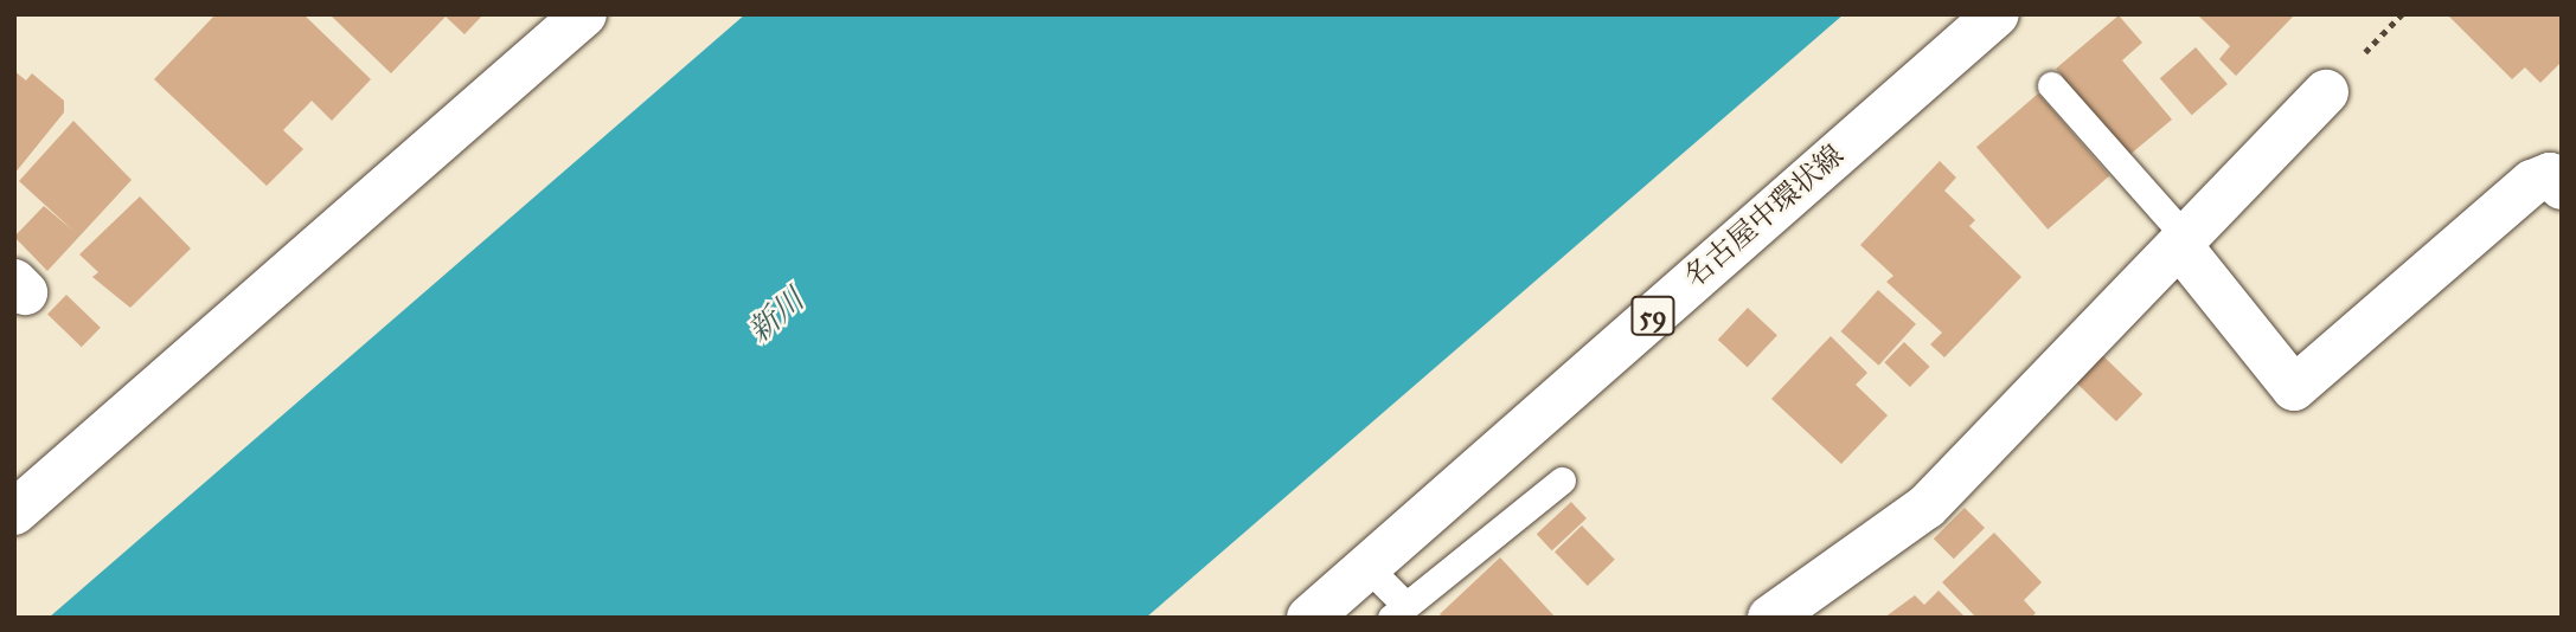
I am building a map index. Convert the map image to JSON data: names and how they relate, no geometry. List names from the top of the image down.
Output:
{
  "streets": {
    "street": ["名古屋中環状線", "59"]
  },
  "water": ["新川"]
}
